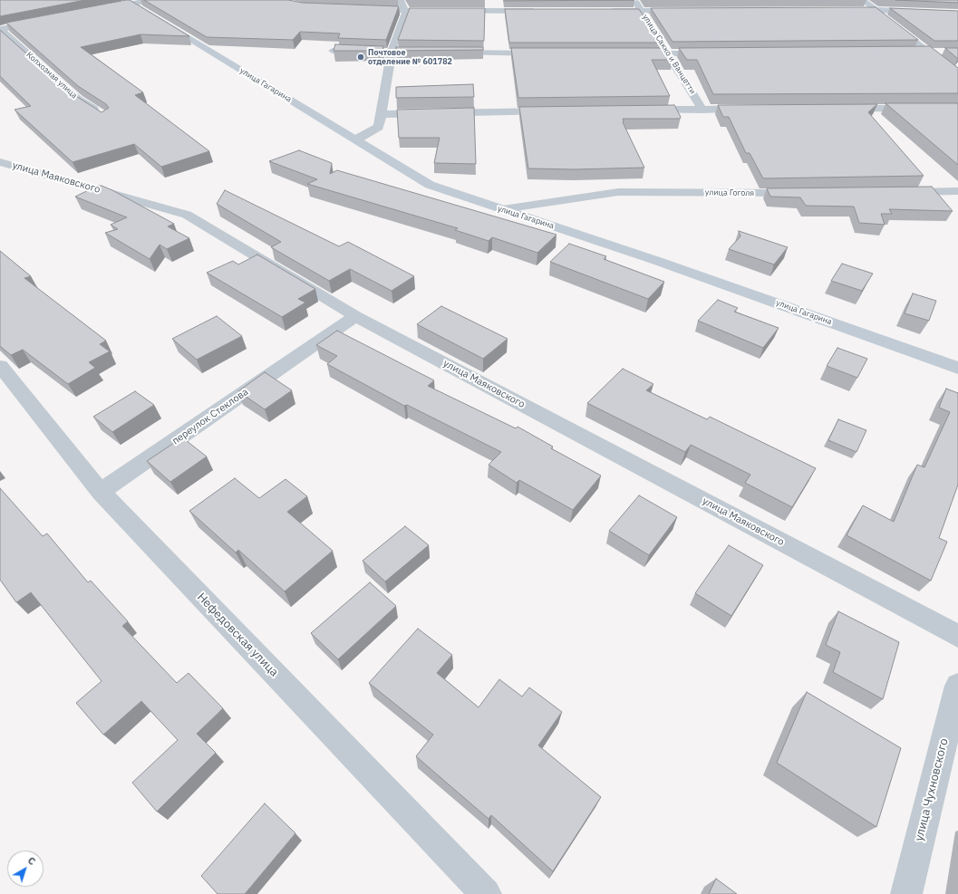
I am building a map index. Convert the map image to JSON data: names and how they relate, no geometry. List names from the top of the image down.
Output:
{
  "streets": {
    "main road": ["улица Гагарина"],
    "street": [
      "улица Сакко и Ванцетти",
      "Колхозная улица",
      "улица Маяковского",
      "улица Гоголя",
      "переулок Стеклова",
      "Нефедовская улица",
      "улица Чухновского"
    ]
  },
  "crossings": [
    ["улица Гагарина", "улица Гоголя"],
    ["улица Маяковского", "переулок Стеклова"],
    ["переулок Стеклова", "Нефедовская улица"]
  ],
  "places": ["Почтовое отделение № 601782"],
  "north": "top right"
}
